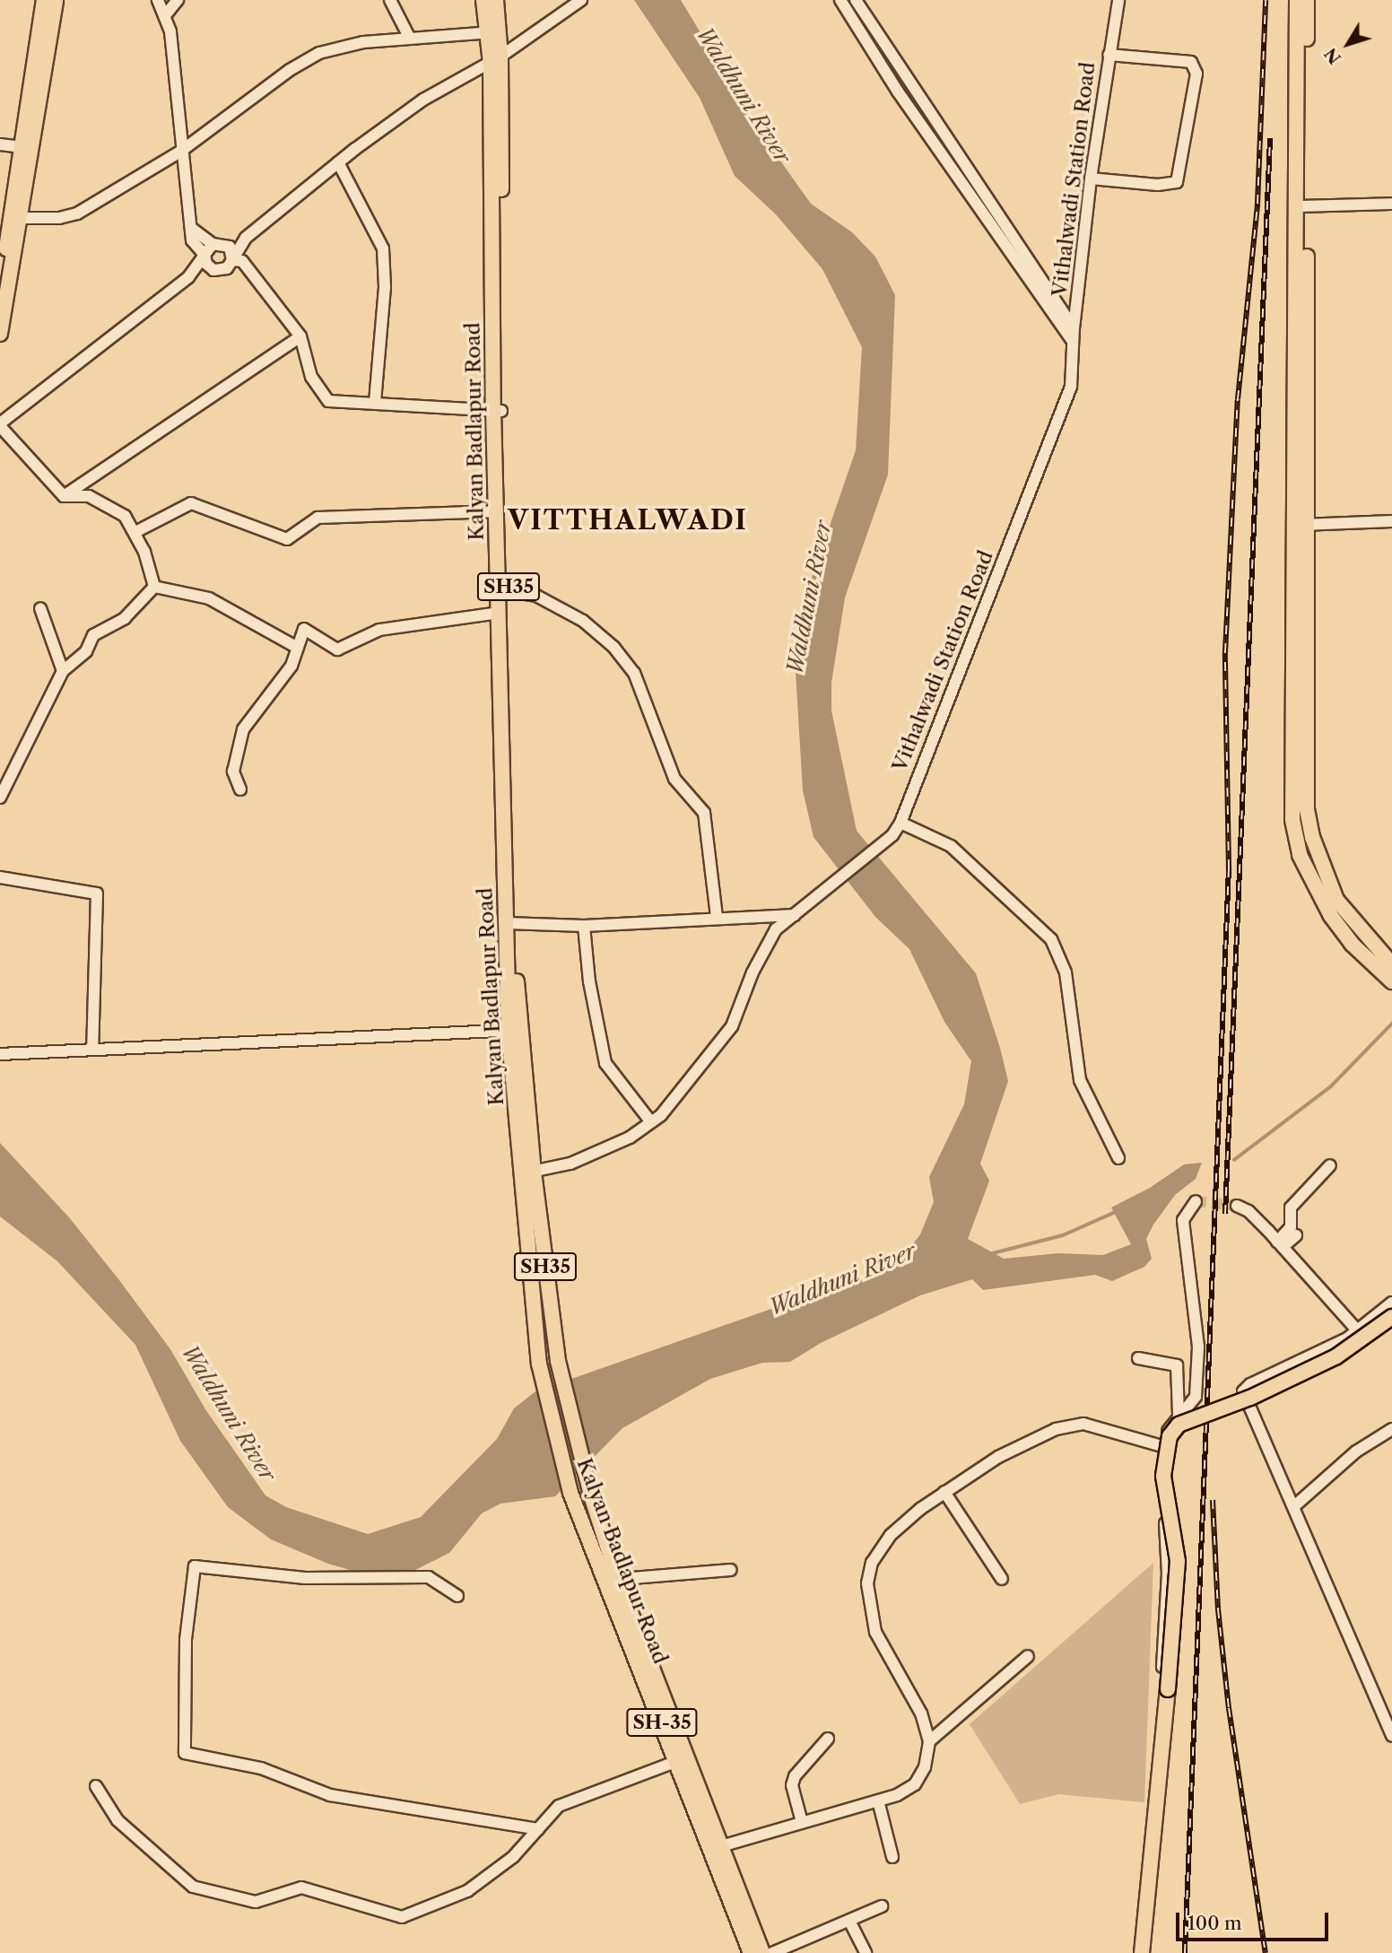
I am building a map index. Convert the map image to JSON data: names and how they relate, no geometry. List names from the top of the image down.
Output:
{
  "streets": {
    "main road": ["Kalyan Badlapur Road", "SH35", "SH-35"],
    "street": ["Vithalwadi Station Road"]
  },
  "crossings": [
    ["Vithalwadi Station Road", "Kalyan Badlapur Road"]
  ],
  "districts": ["VITTHALWADI"],
  "water": ["Waldhuni River"],
  "scale_bar": "100 m",
  "north": "bottom left"
}
